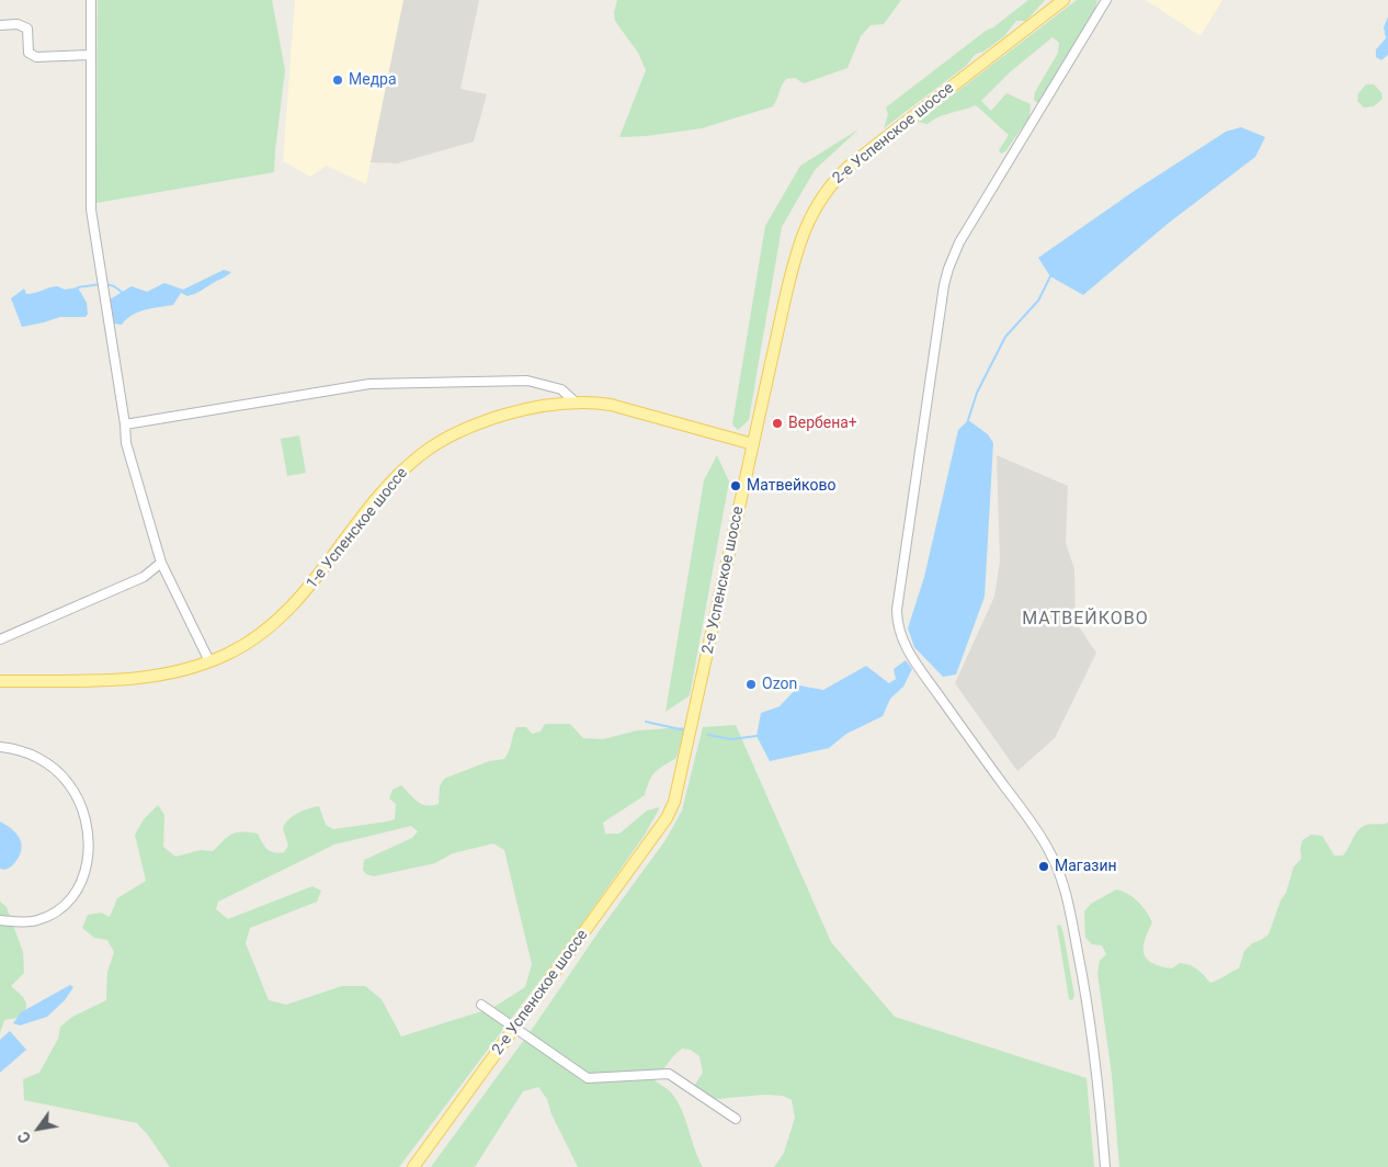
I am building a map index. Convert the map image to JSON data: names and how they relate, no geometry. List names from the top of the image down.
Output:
{
  "streets": {
    "main road": ["2-е Успенское шоссе", "1-е Успенское шоссе"]
  },
  "crossings": [
    ["2-е Успенское шоссе", "1-е Успенское шоссе"]
  ],
  "districts": ["МАТВЕЙКОВО"],
  "places": [
    "Медра",
    "Вербена+",
    "Матвейково",
    "Ozon",
    "Магазин"
  ],
  "north": "bottom left"
}
